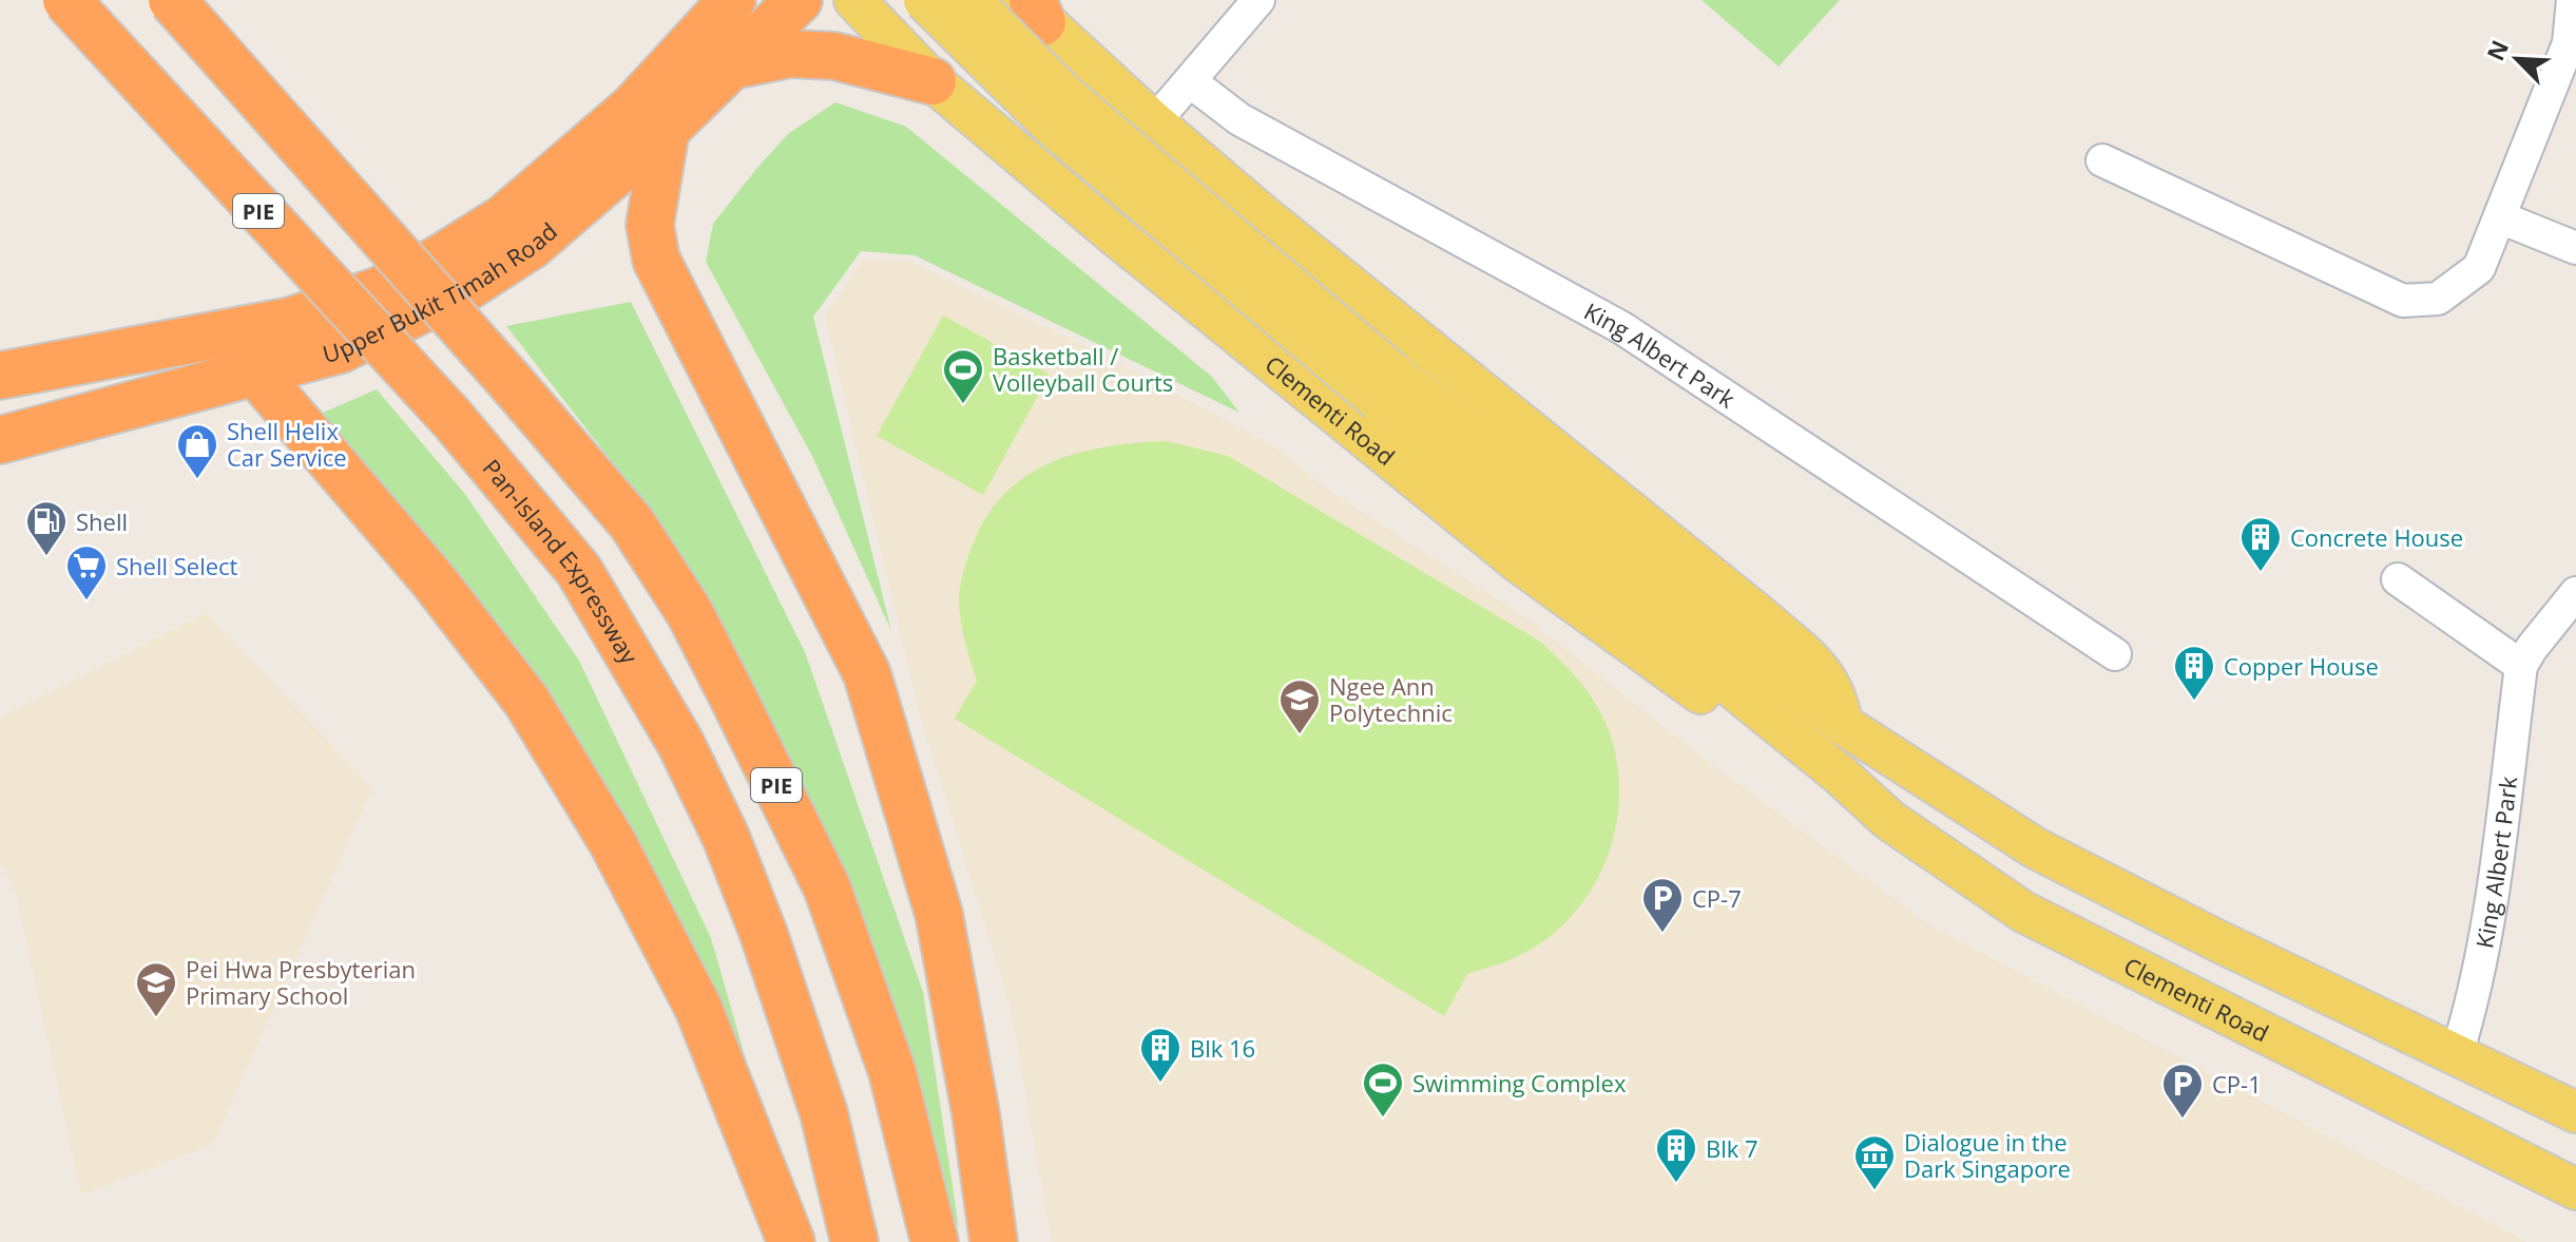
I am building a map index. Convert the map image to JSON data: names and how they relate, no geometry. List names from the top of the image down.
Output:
{
  "streets": {
    "highway": ["PIE", "Upper Bukit Timah Road", "Pan-Island Expressway"],
    "main road": ["Clementi Road"],
    "street": ["King Albert Park"]
  },
  "crossings": [
    ["King Albert Park", "Clementi Road"]
  ],
  "places": {
    "sports": ["Basketball / Volleyball Courts", "Swimming Complex"],
    "shop": ["Shell Helix Car Service"],
    "fuel station": ["Shell"],
    "building": [
      "Concrete House",
      "Copper House",
      "Blk 16",
      "Blk 7"
    ],
    "supermarket": ["Shell Select"],
    "school or university": ["Ngee Ann Polytechnic", "Pei Hwa Presbyterian Primary School"],
    "parking": ["CP-7", "CP-1"],
    "museum": ["Dialogue in the Dark Singapore"]
  },
  "north": "top left"
}
